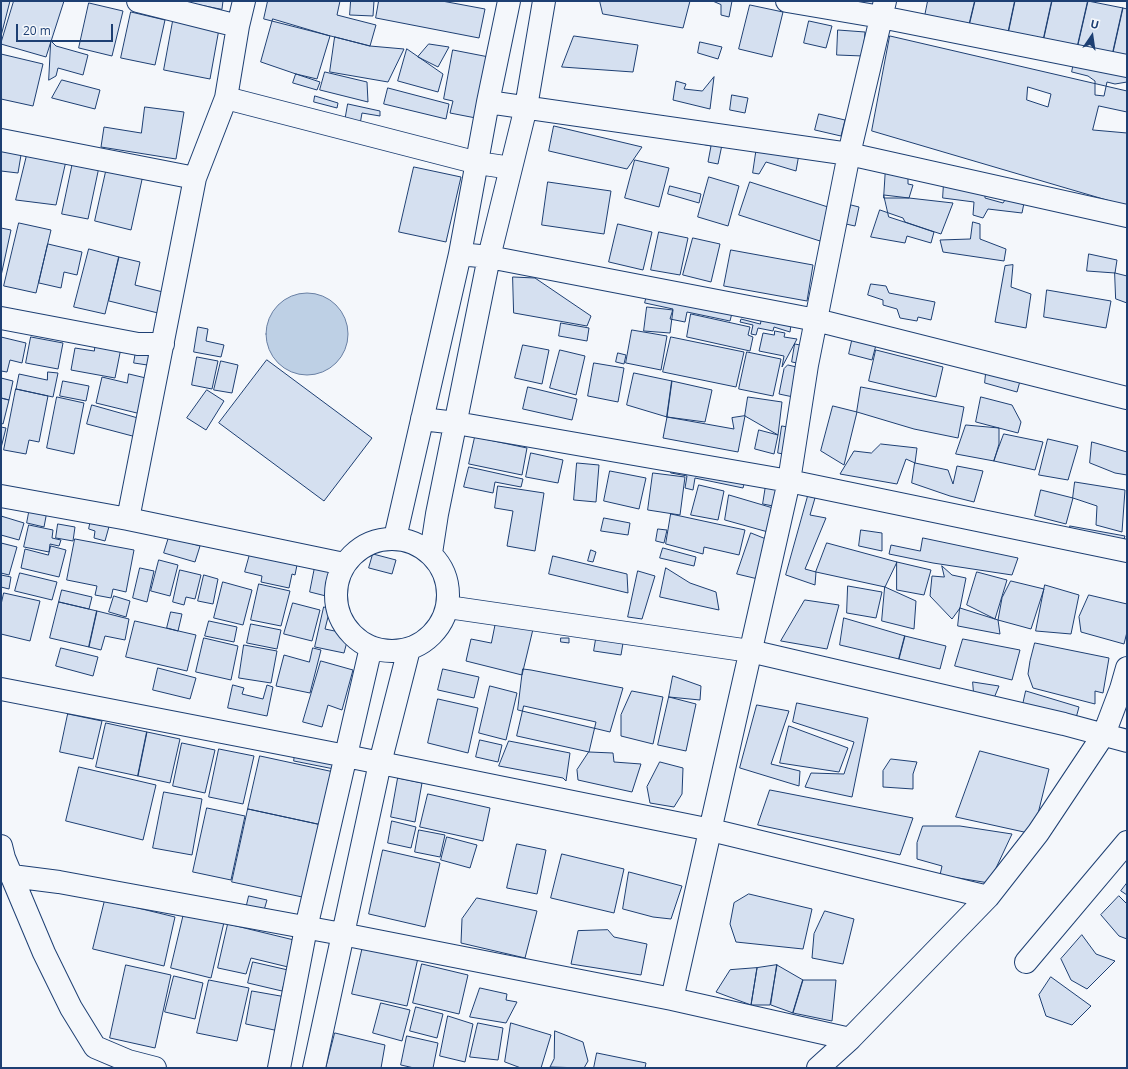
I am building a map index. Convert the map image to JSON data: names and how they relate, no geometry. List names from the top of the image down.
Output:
{
  "scale_bar": "20 m",
  "north": "top"
}
